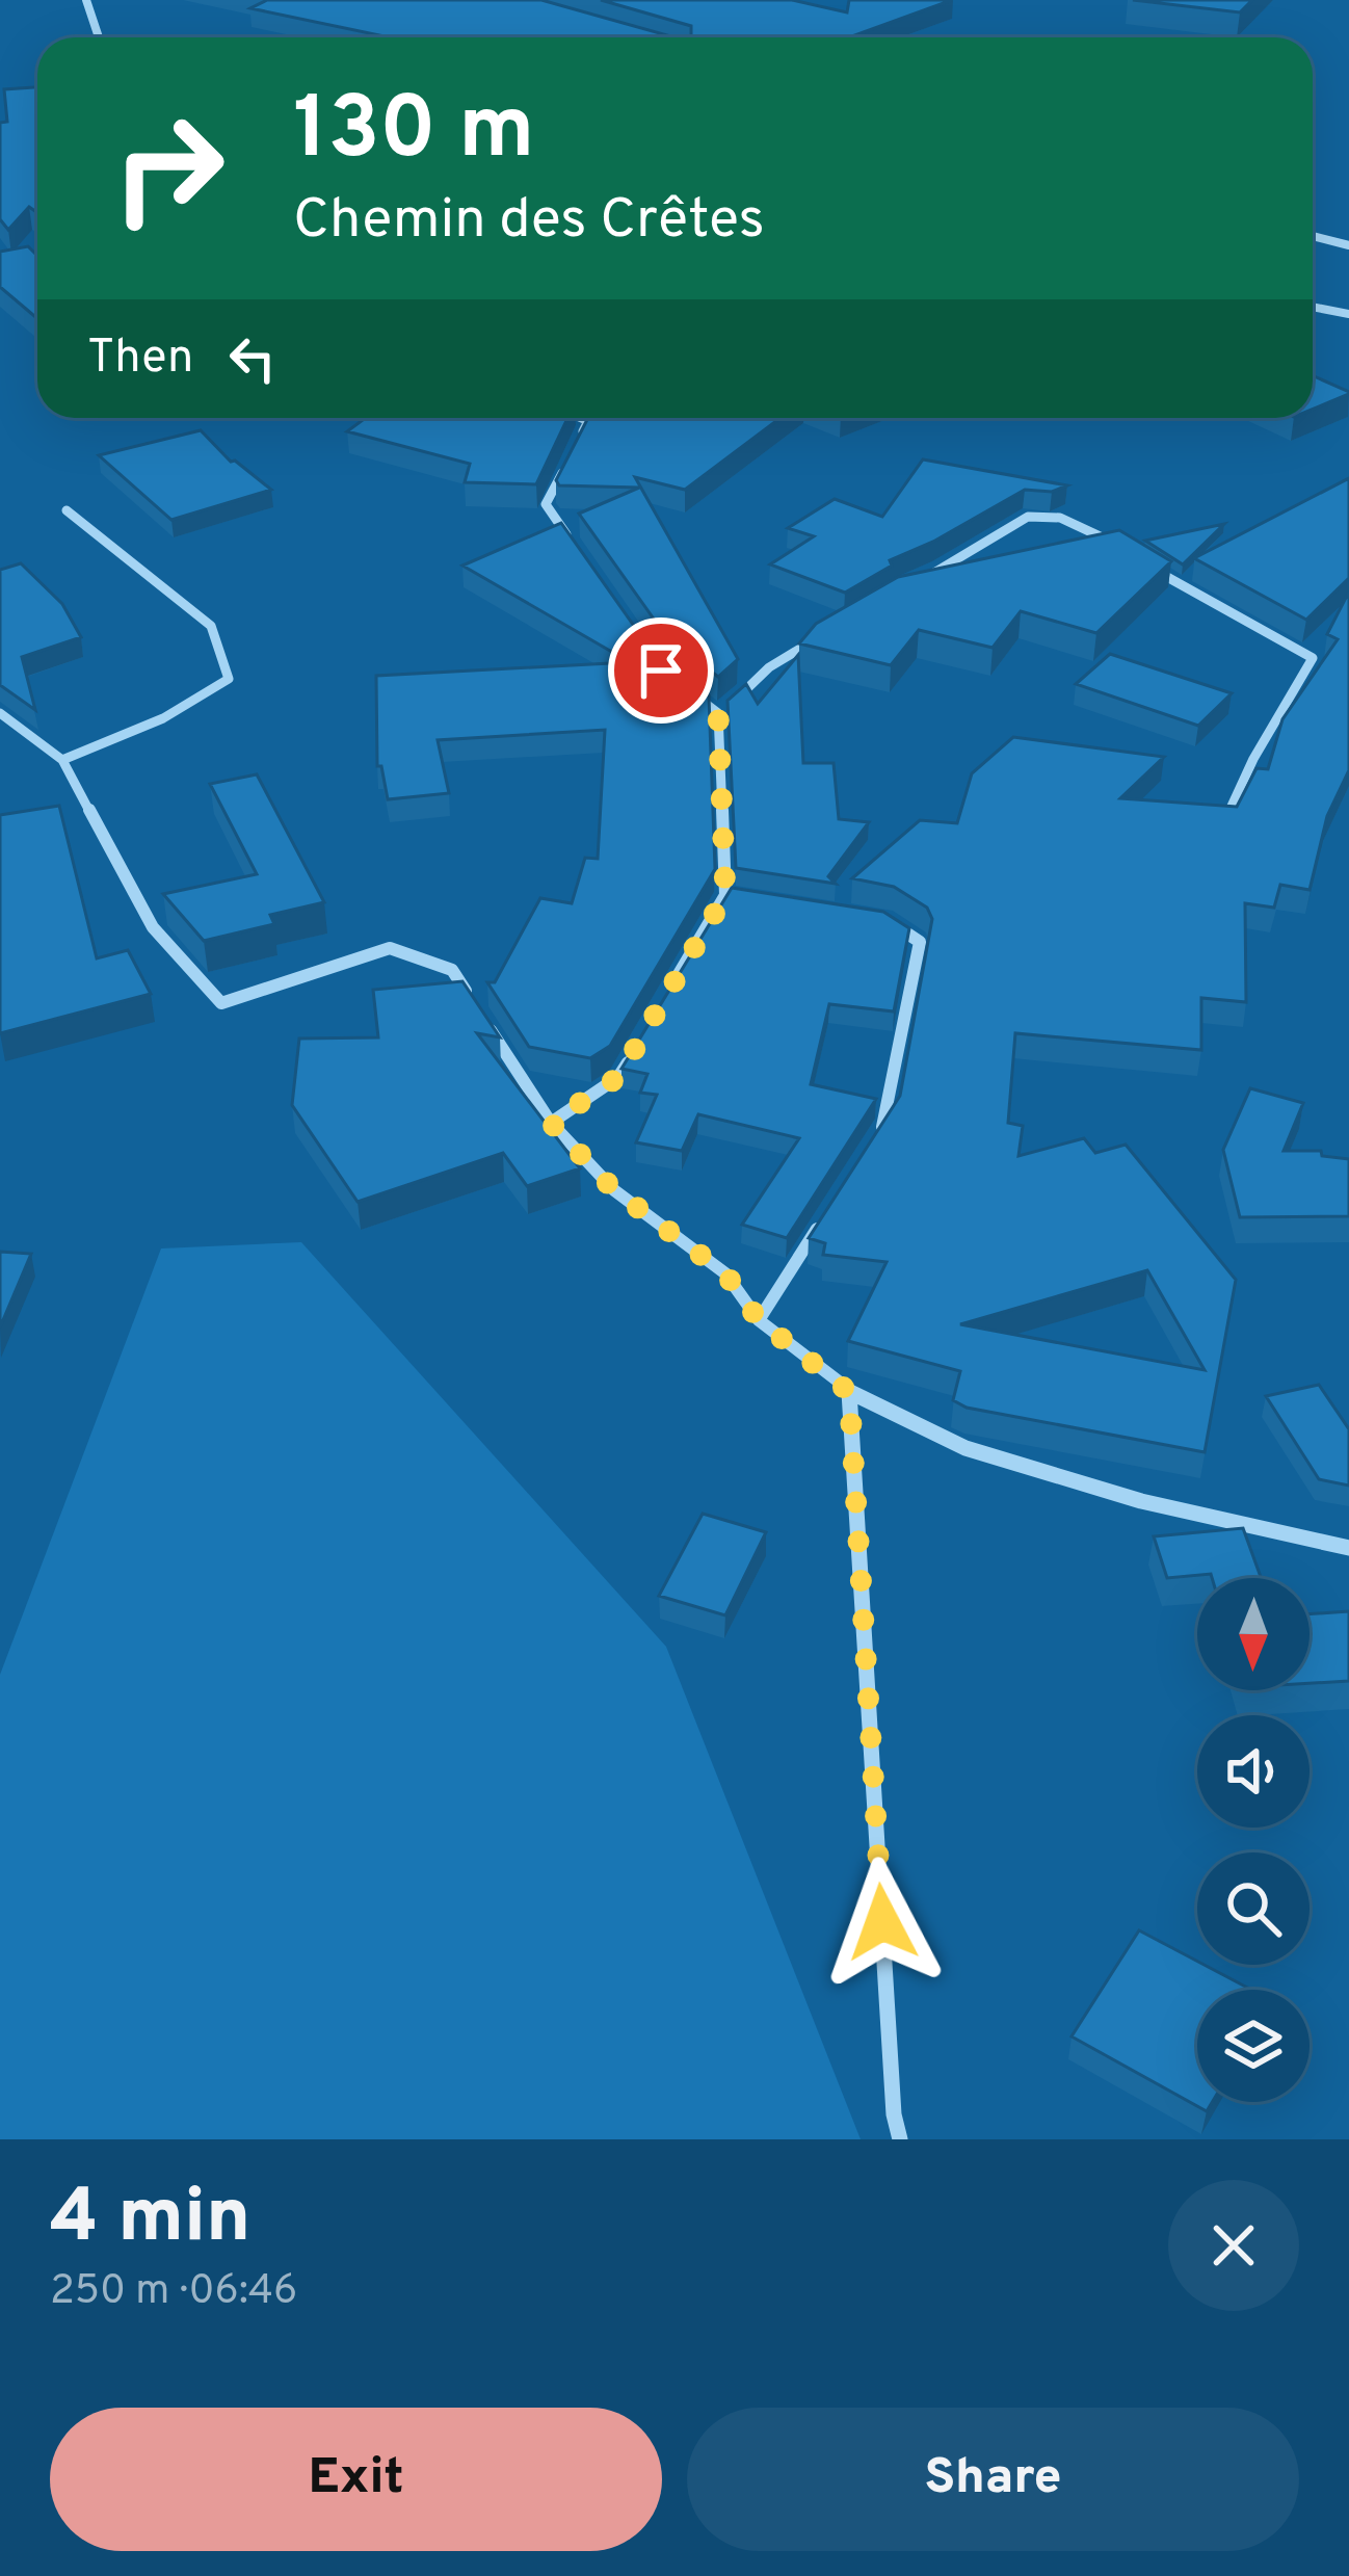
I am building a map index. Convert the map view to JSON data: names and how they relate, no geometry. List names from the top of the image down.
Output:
{
  "north": "bottom",
  "page": {
    "turn": ["130 m", "Chemin des Crêtes"],
    "then": "Then",
    "heading": ["4 min", "250 m · 06:46"],
    "buttons": ["Exit", "Share"]
  }
}
